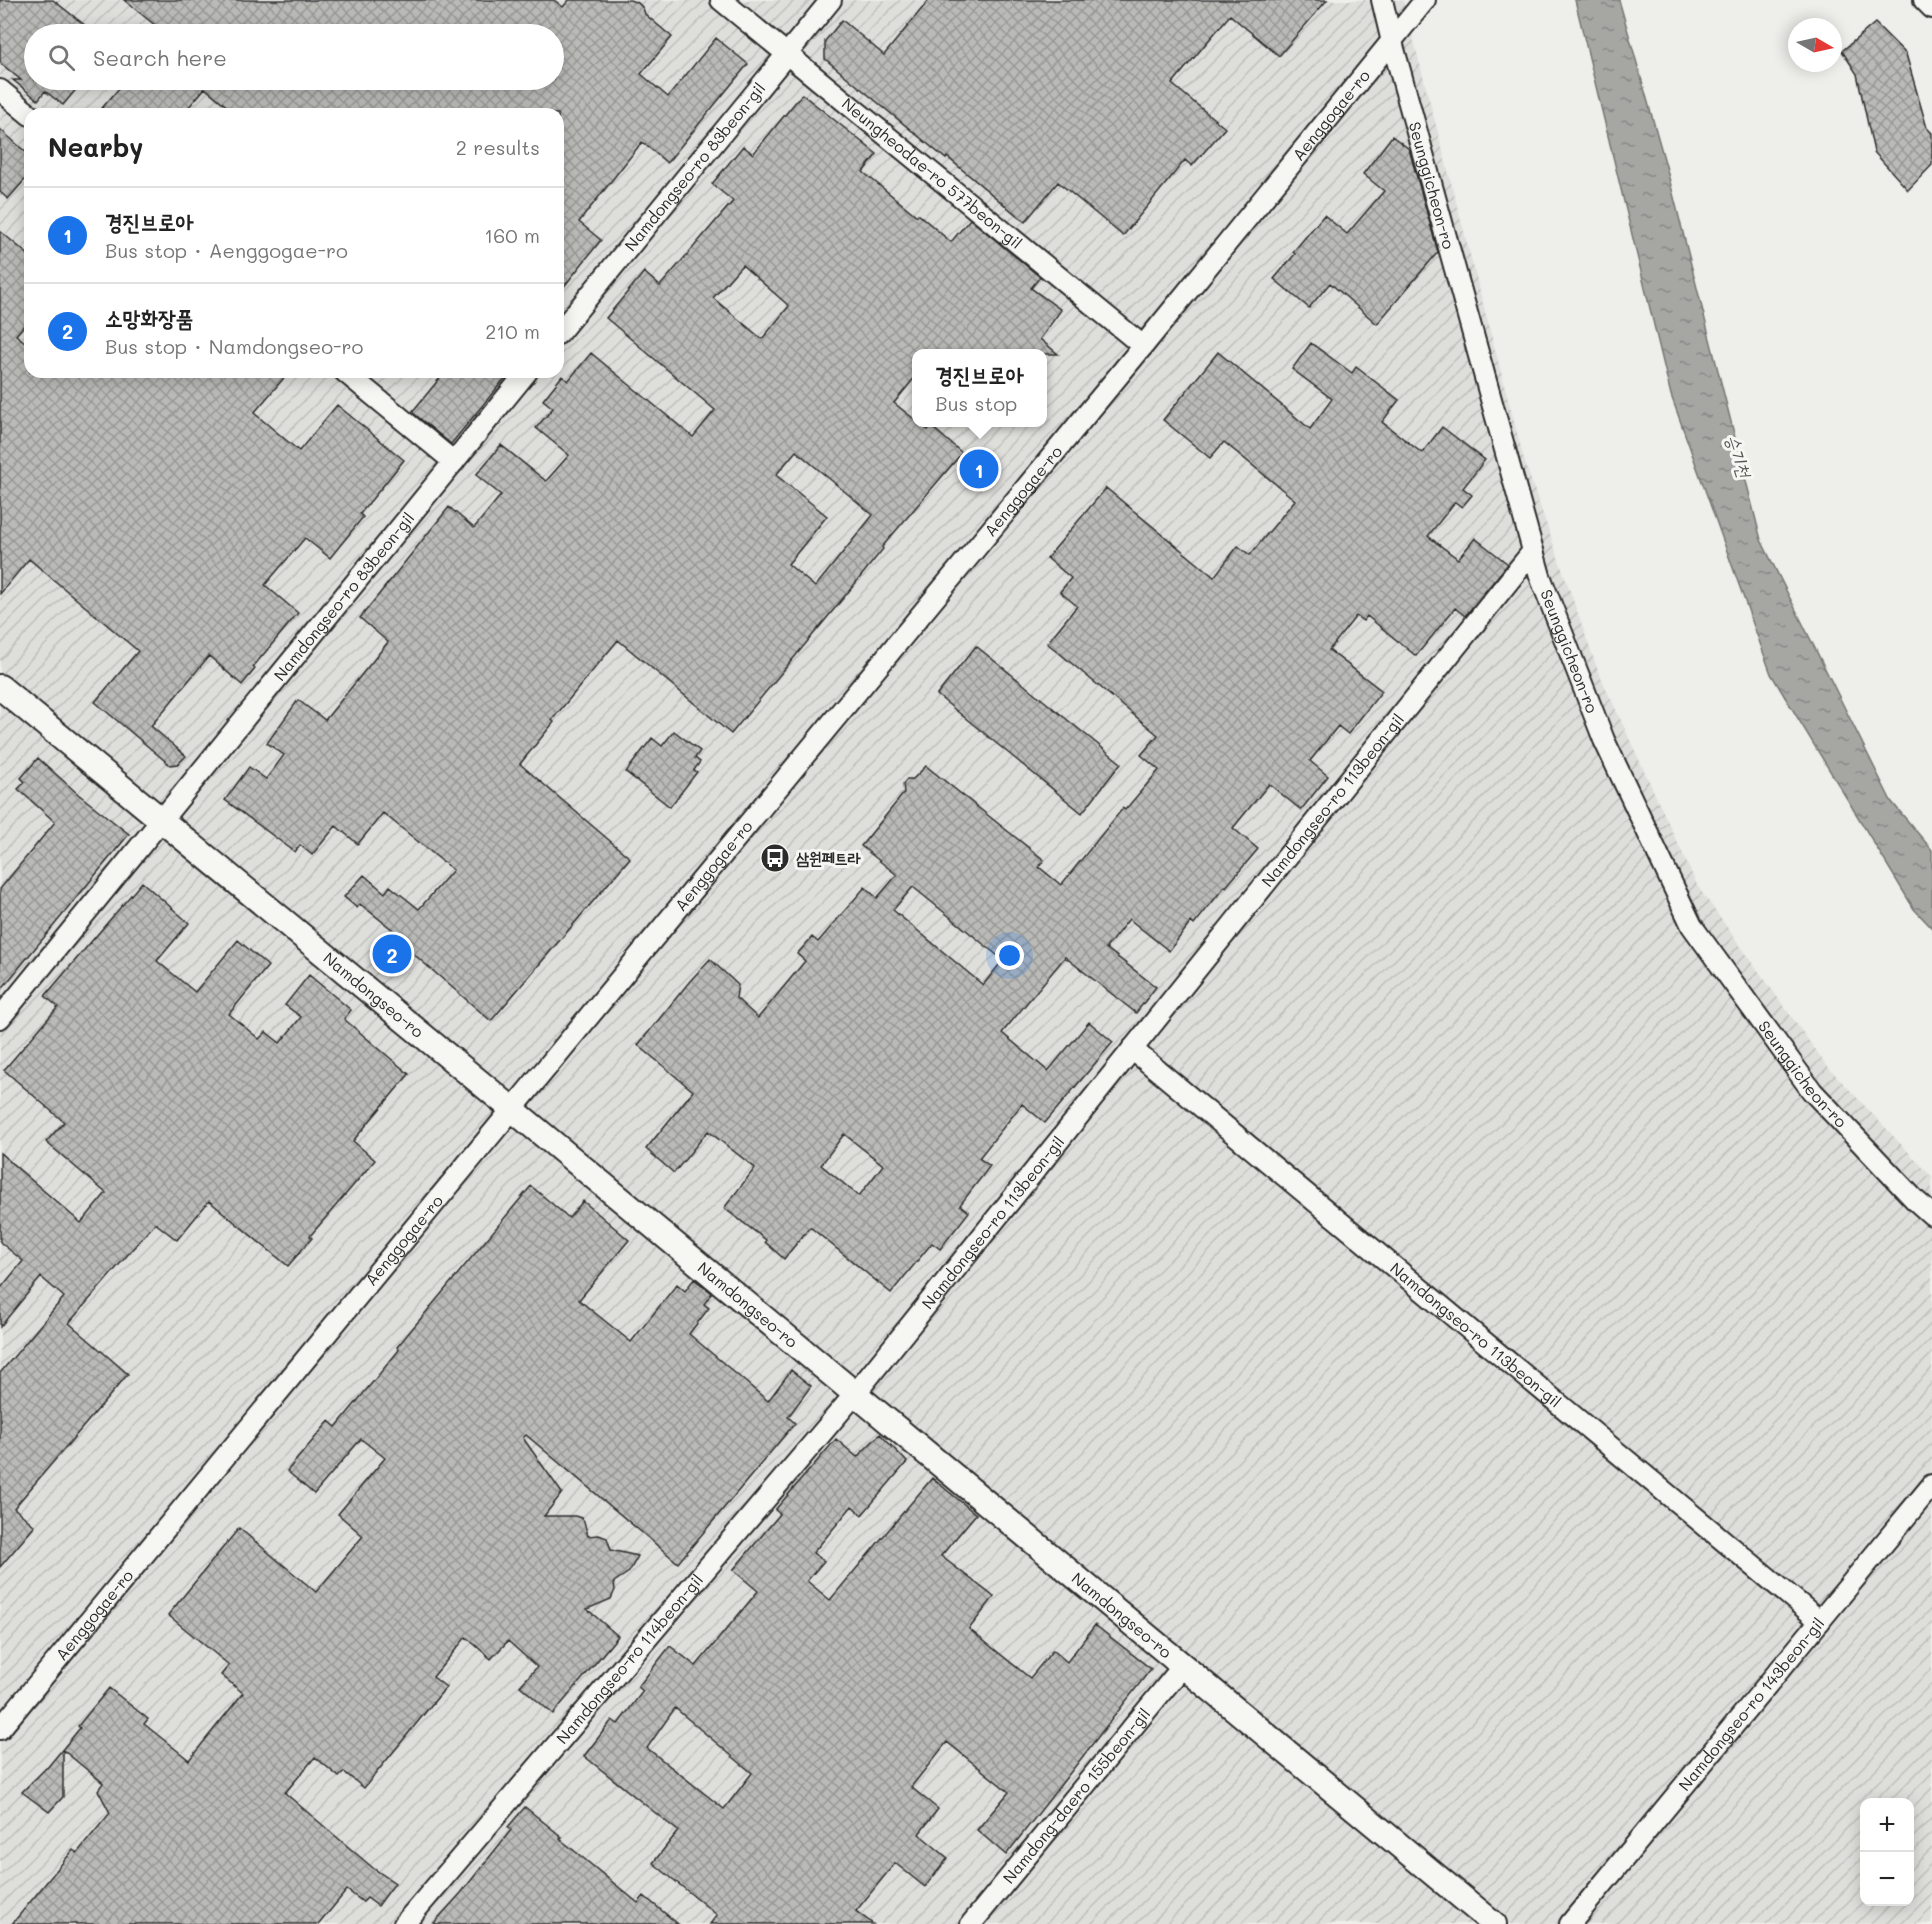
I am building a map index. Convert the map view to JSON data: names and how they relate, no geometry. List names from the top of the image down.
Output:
{
  "streets": {
    "main road": ["Namdongseo-ro"],
    "street": [
      "Aenggogae-ro",
      "Namdongseo-ro 83beon-gil",
      "Neungheodae-ro 577beon-gil",
      "Seunggicheon-ro",
      "Namdongseo-ro 113beon-gil",
      "Namdongseo-ro 114beon-gil",
      "Namdongseo-ro 143beon-gil",
      "Namdong-daero 155beon-gil"
    ]
  },
  "crossings": [
    ["Aenggogae-ro", "Neungheodae-ro 577beon-gil"],
    ["Aenggogae-ro", "Seunggicheon-ro"],
    ["Aenggogae-ro", "Namdongseo-ro"],
    ["Namdongseo-ro 83beon-gil", "Neungheodae-ro 577beon-gil"],
    ["Namdongseo-ro 83beon-gil", "Namdongseo-ro"],
    ["Seunggicheon-ro", "Namdongseo-ro 113beon-gil"],
    ["Namdongseo-ro 113beon-gil", "Namdongseo-ro"],
    ["Namdongseo-ro 113beon-gil", "Namdongseo-ro 114beon-gil"],
    ["Namdongseo-ro 113beon-gil", "Namdongseo-ro 143beon-gil"],
    ["Namdongseo-ro", "Namdongseo-ro 114beon-gil"],
    ["Namdongseo-ro", "Namdong-daero 155beon-gil"]
  ],
  "water": ["승기천"],
  "places": {
    "bus stop": ["삼원페트라"]
  },
  "north": "right",
  "page": {
    "search": "Search here",
    "heading": ["Nearby", "2 results"],
    "list": [
      {
        "mark": "1",
        "name": "경진브로아",
        "note": "Bus stop · Aenggogae-ro",
        "value": "160 m"
      },
      {
        "mark": "2",
        "name": "소망화장품",
        "note": "Bus stop · Namdongseo-ro",
        "value": "210 m"
      }
    ],
    "popup": ["경진브로아", "Bus stop"],
    "pins": ["1", "2"],
    "map_buttons": ["+", "−"]
  }
}
